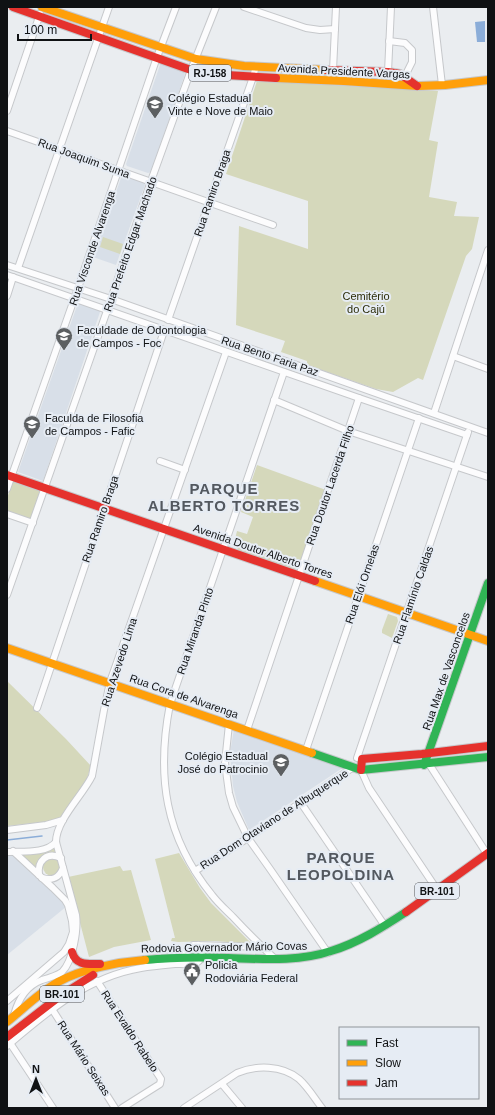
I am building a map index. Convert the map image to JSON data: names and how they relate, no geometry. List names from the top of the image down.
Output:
{
  "streets": {
    "main road": [
      "Avenida Presidente Vargas",
      "RJ-158",
      "Avenida Doutor Alberto Torres",
      "Rua Max de Vasconcelos",
      "Rua Cora de Alvarenga",
      "BR-101",
      "Rodovia Governador Mário Covas"
    ],
    "street": [
      "Rua Joaquim Suma",
      "Rua Ramiro Braga",
      "Rua Prefeito Edgar Machado",
      "Rua Visconde Alvarenga",
      "Rua Bento Faria Paz",
      "Rua Doutor Lacerda Filho",
      "Rua Elói Ornelas",
      "Rua Flamínio Caldas",
      "Rua Miranda Pinto",
      "Rua Azevedo Lima",
      "Rua Dom Otaviano de Albuquerque",
      "Rua Evaldo Rabelo",
      "Rua Mário Seixas"
    ]
  },
  "crossings": [
    ["Avenida Presidente Vargas", "RJ-158"],
    ["Avenida Presidente Vargas", "Rua Ramiro Braga"],
    ["Avenida Presidente Vargas", "Rua Prefeito Edgar Machado"],
    ["Avenida Presidente Vargas", "Rua Visconde Alvarenga"],
    ["Rua Joaquim Suma", "Rua Ramiro Braga"],
    ["Rua Joaquim Suma", "Rua Prefeito Edgar Machado"],
    ["Rua Joaquim Suma", "Rua Visconde Alvarenga"],
    ["Rua Ramiro Braga", "Rua Bento Faria Paz"],
    ["Rua Ramiro Braga", "Avenida Doutor Alberto Torres"],
    ["Rua Ramiro Braga", "Rua Cora de Alvarenga"],
    ["Rua Prefeito Edgar Machado", "Rua Bento Faria Paz"],
    ["Rua Prefeito Edgar Machado", "Avenida Doutor Alberto Torres"],
    ["Rua Visconde Alvarenga", "Rua Bento Faria Paz"],
    ["Rua Visconde Alvarenga", "Avenida Doutor Alberto Torres"],
    ["Rua Bento Faria Paz", "Rua Doutor Lacerda Filho"],
    ["Rua Bento Faria Paz", "Rua Elói Ornelas"],
    ["Rua Bento Faria Paz", "Rua Flamínio Caldas"],
    ["Rua Bento Faria Paz", "Rua Miranda Pinto"],
    ["Rua Bento Faria Paz", "Rua Azevedo Lima"],
    ["Rua Doutor Lacerda Filho", "Avenida Doutor Alberto Torres"],
    ["Rua Doutor Lacerda Filho", "Rua Cora de Alvarenga"],
    ["Avenida Doutor Alberto Torres", "Rua Elói Ornelas"],
    ["Avenida Doutor Alberto Torres", "Rua Flamínio Caldas"],
    ["Avenida Doutor Alberto Torres", "Rua Miranda Pinto"],
    ["Avenida Doutor Alberto Torres", "Rua Azevedo Lima"],
    ["Avenida Doutor Alberto Torres", "Rua Max de Vasconcelos"],
    ["Rua Elói Ornelas", "Rua Cora de Alvarenga"],
    ["Rua Miranda Pinto", "Rua Cora de Alvarenga"],
    ["Rua Miranda Pinto", "Rua Dom Otaviano de Albuquerque"],
    ["Rua Miranda Pinto", "Rodovia Governador Mário Covas"],
    ["Rua Azevedo Lima", "Rua Cora de Alvarenga"],
    ["Rua Max de Vasconcelos", "Rua Cora de Alvarenga"],
    ["Rua Cora de Alvarenga", "Rua Dom Otaviano de Albuquerque"]
  ],
  "districts": ["PARQUE ALBERTO TORRES", "PARQUE LEOPOLDINA"],
  "parks": ["Cemitério do Cajú"],
  "places": {
    "school or university": [
      "Colégio Estadual Vinte e Nove de Maio",
      "Faculdade de Odontologia de Campos - Foc",
      "Faculda de Filosofia de Campos - Fafic",
      "Colégio Estadual José do Patrocinio"
    ],
    "public building": ["Policia Rodoviária Federal"]
  },
  "legend": ["Fast", "Slow", "Jam"],
  "scale_bar": "100 m",
  "north": "top"
}
